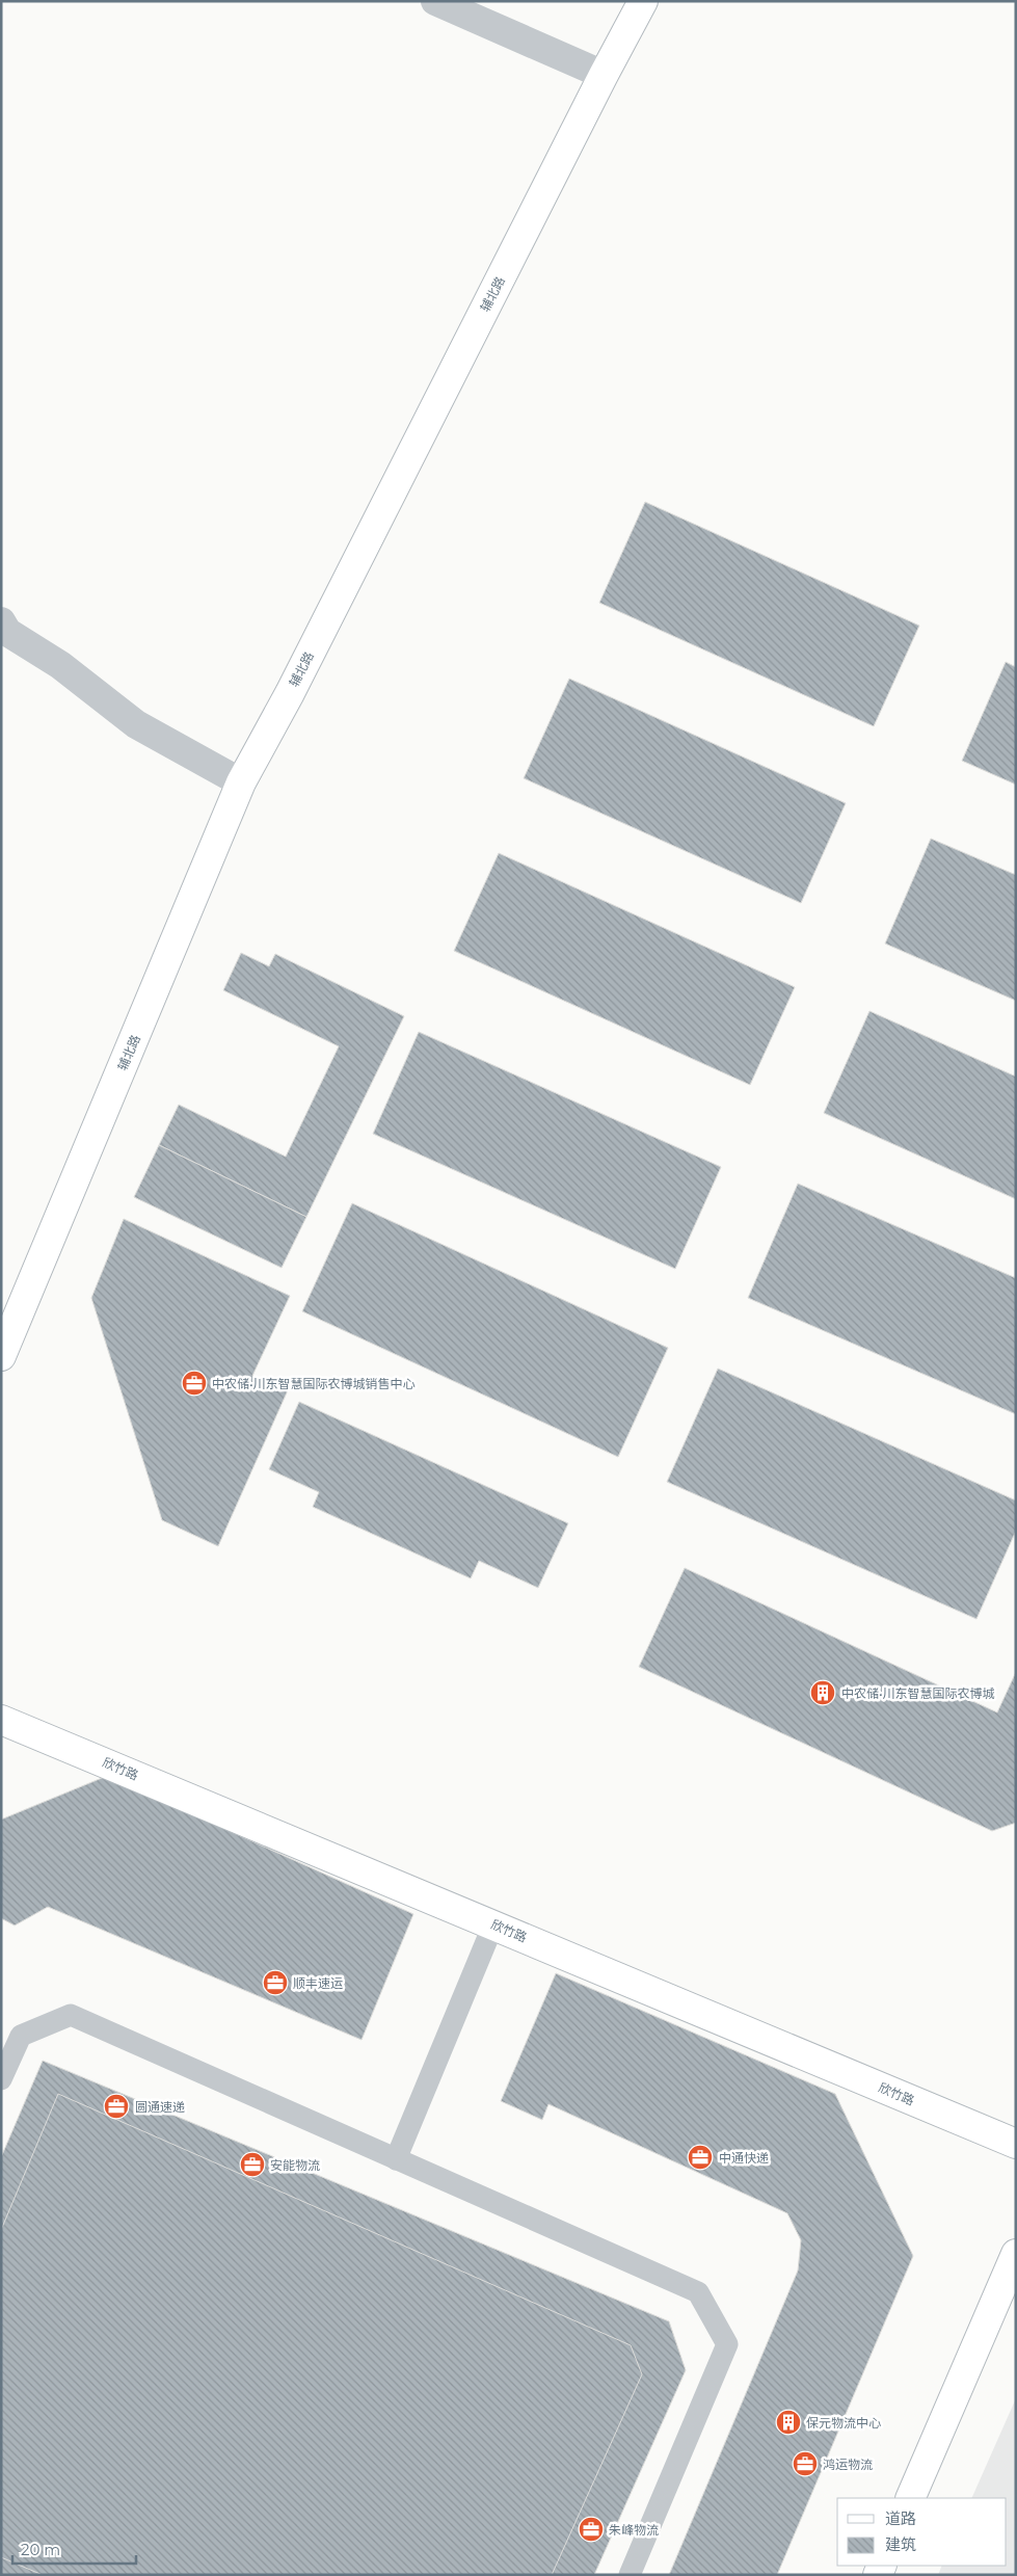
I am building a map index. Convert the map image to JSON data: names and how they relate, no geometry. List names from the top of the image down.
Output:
{
  "streets": {
    "street": ["辅北路", "欣竹路"]
  },
  "places": {
    "office": [
      "中农储•川东智慧国际农博城销售中心",
      "顺丰速运",
      "圆通速递",
      "中通快递",
      "安能物流",
      "鸿运物流",
      "朱峰物流"
    ],
    "building": ["中农储•川东智慧国际农博城", "保元物流中心"]
  },
  "legend": ["道路", "建筑"],
  "scale_bar": "20 m"
}
